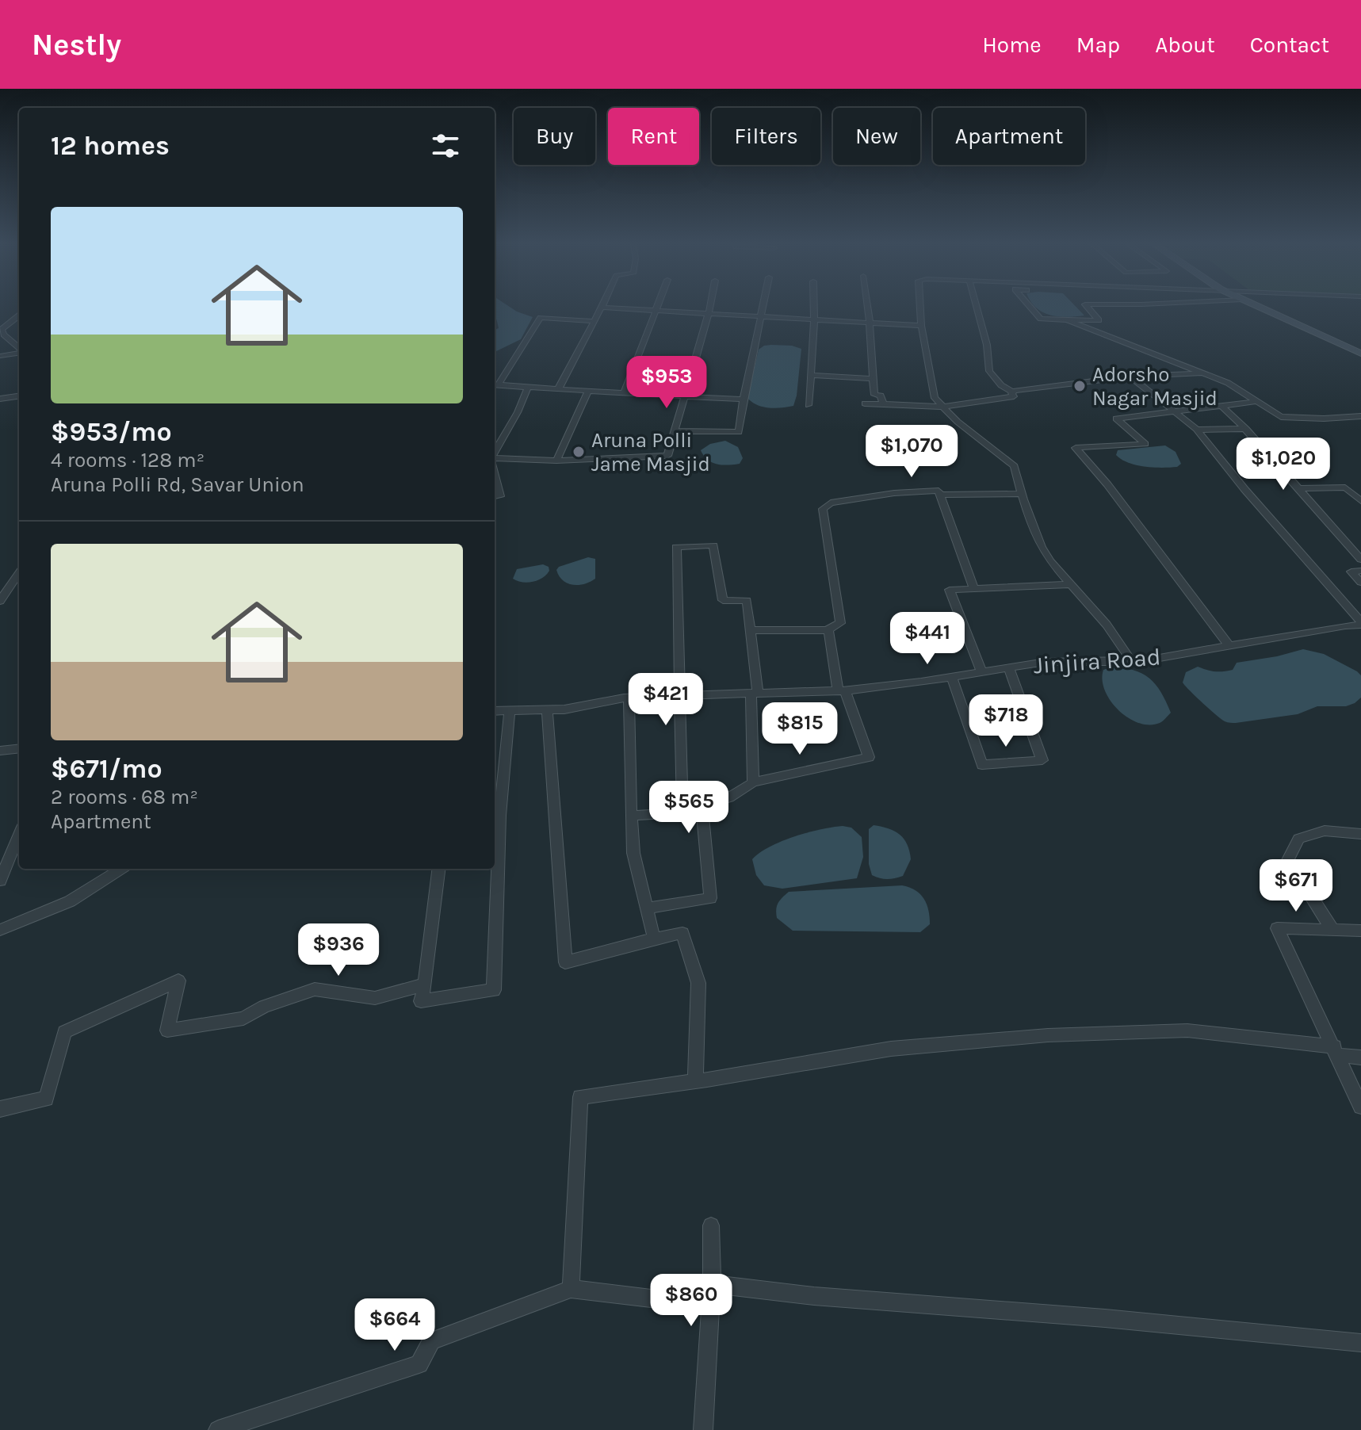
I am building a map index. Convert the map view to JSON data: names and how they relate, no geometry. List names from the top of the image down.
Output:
{
  "streets": {
    "street": ["Jinjira Road"]
  },
  "places": ["Adorsho Nagar Masjid", "Aruna Polli Jame Masjid"],
  "page": {
    "header": "Nestly",
    "nav": [
      "Home",
      "Map",
      "About",
      "Contact"
    ],
    "chip": [
      "Buy",
      "Rent",
      "Filters",
      "New",
      "Apartment"
    ],
    "heading": "12 homes",
    "list": [
      {
        "name": "$953/mo",
        "note": "4 rooms · 128 m² · Aruna Polli Rd, Savar Union"
      },
      {
        "name": "$671/mo",
        "note": "2 rooms · 68 m² · Apartment"
      }
    ],
    "price": [
      "$953",
      "$1,070",
      "$1,020",
      "$441",
      "$421",
      "$718",
      "$815",
      "$565",
      "$671",
      "$936",
      "$860",
      "$664"
    ]
  }
}
